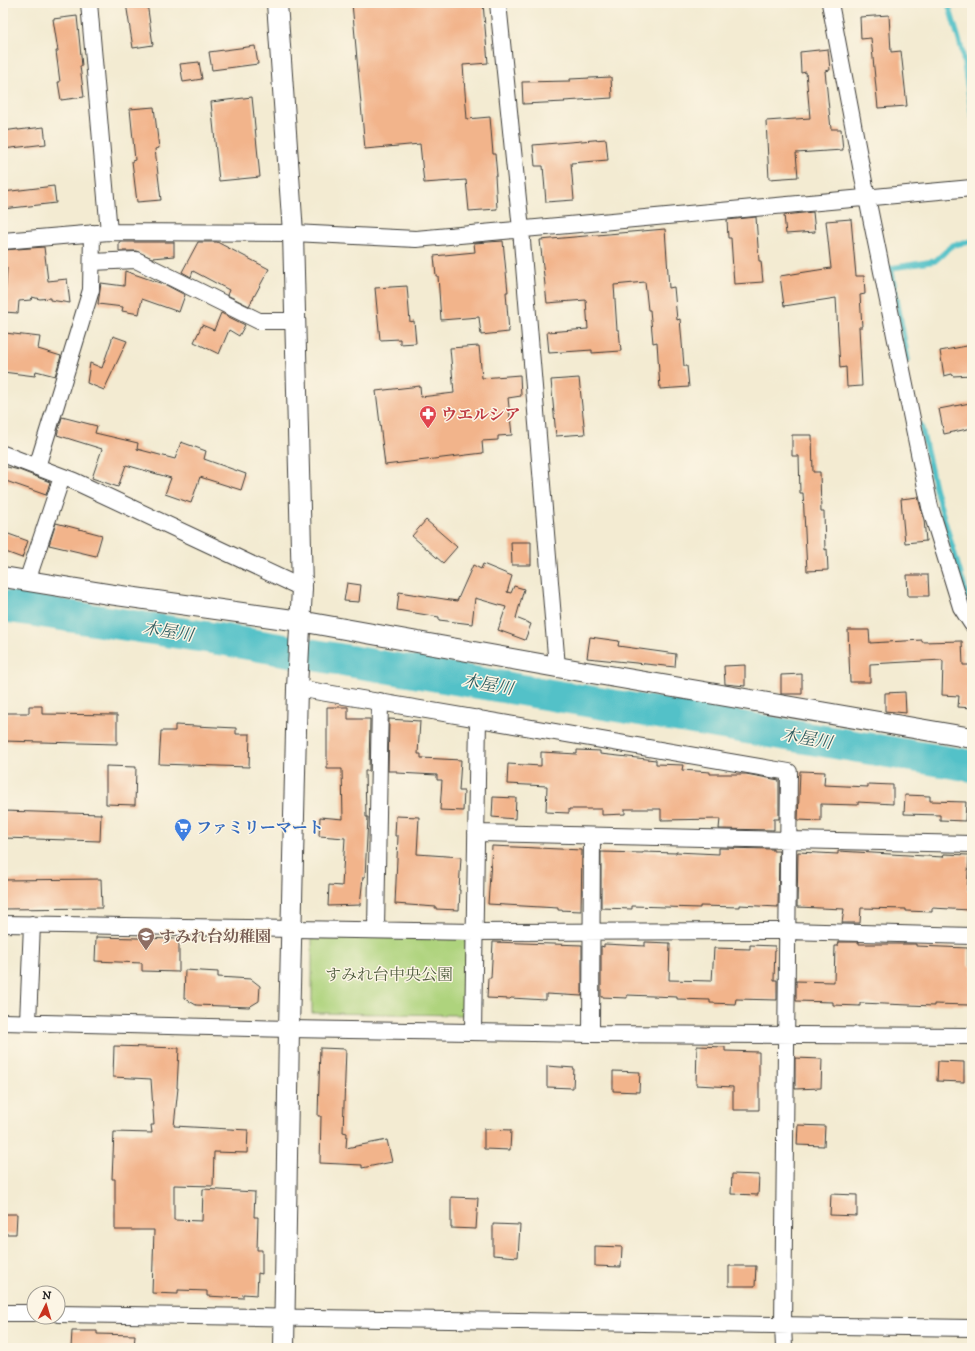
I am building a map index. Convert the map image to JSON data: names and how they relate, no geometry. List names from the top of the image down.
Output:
{
  "water": ["木屋川"],
  "parks": ["すみれ台中央公園"],
  "places": {
    "pharmacy": ["ウエルシア"],
    "supermarket": ["ファミリーマート"],
    "school or university": ["すみれ台幼稚園"]
  },
  "north": "top"
}
